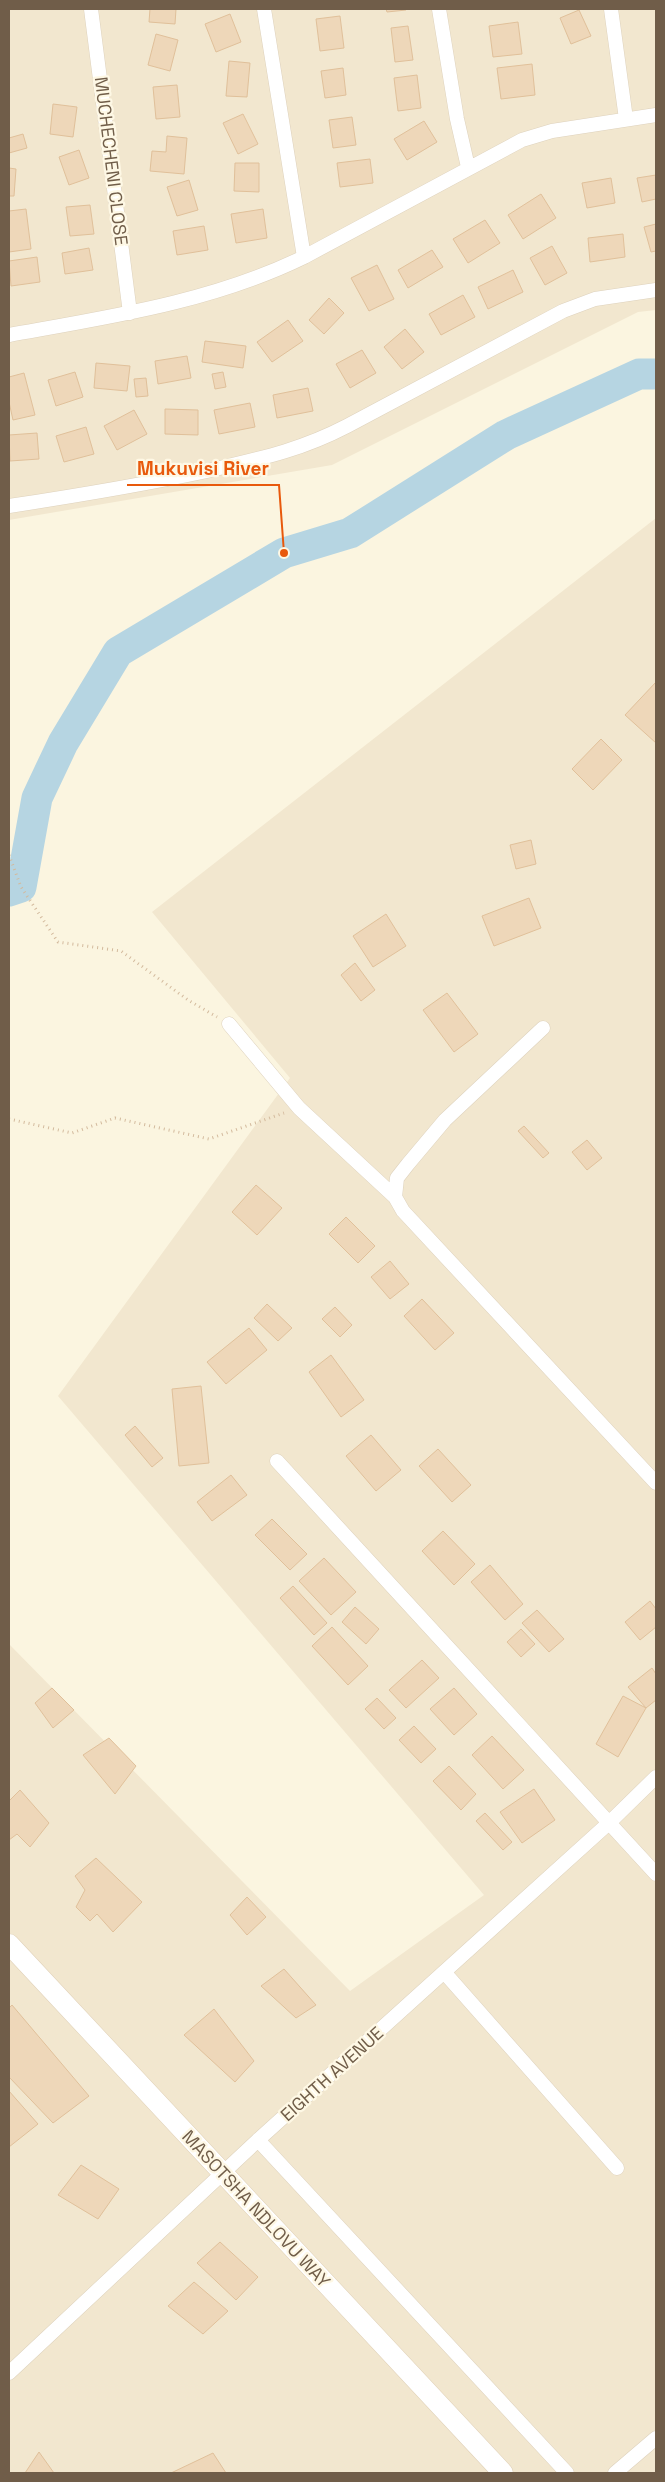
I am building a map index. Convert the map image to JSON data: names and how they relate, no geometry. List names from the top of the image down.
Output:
{
  "streets": {
    "street": ["MUCHECHENI CLOSE", "EIGHTH AVENUE", "MASOTSHA NDLOVU WAY"]
  },
  "crossings": [
    ["EIGHTH AVENUE", "MASOTSHA NDLOVU WAY"]
  ],
  "places": ["Mukuvisi River"]
}
